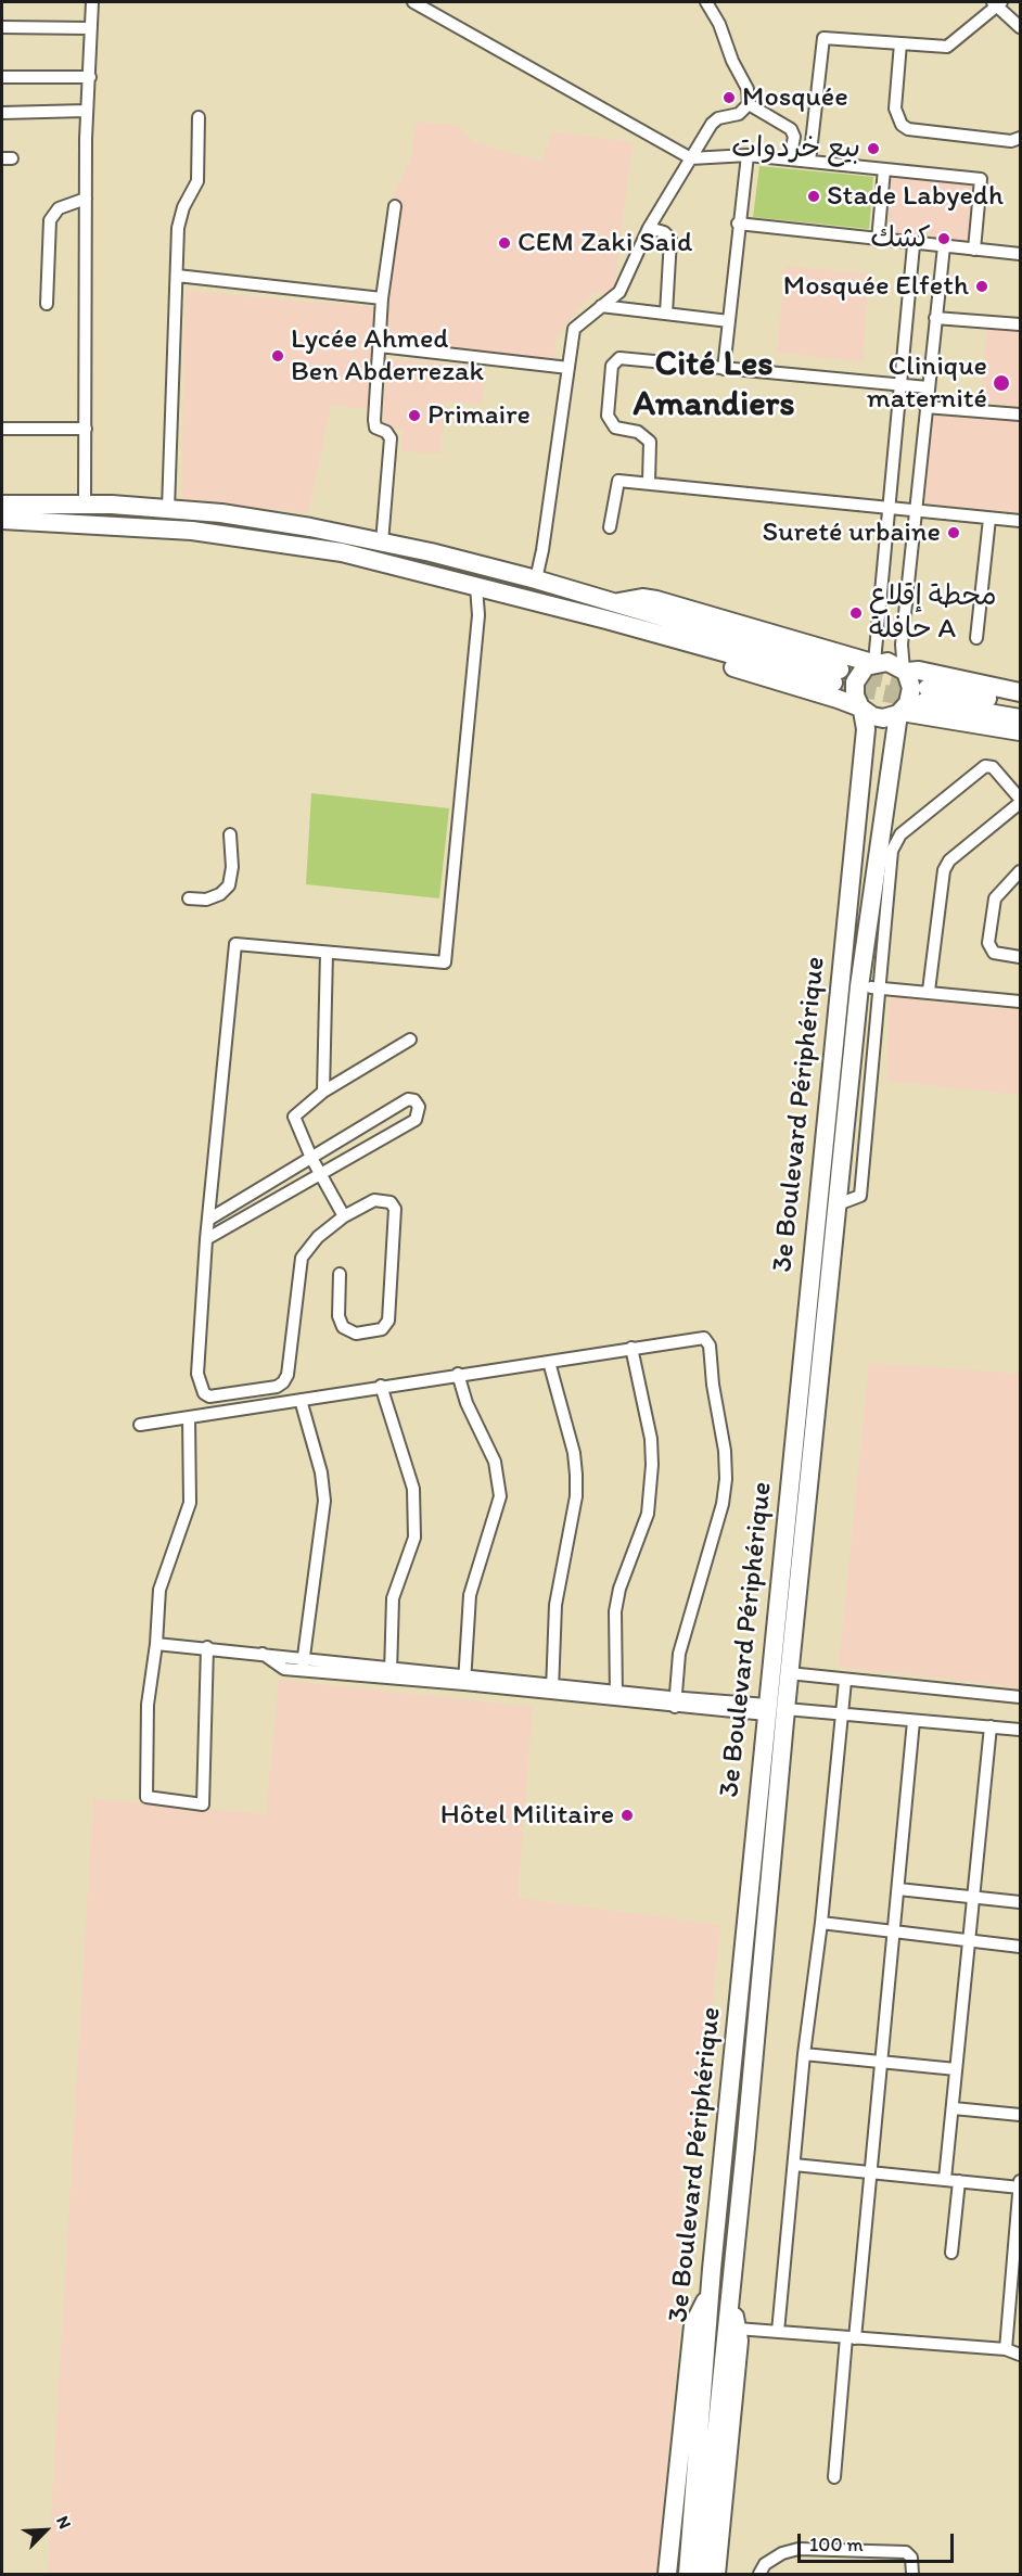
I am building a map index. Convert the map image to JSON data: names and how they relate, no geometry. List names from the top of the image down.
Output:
{
  "streets": {
    "highway": ["3e Boulevard Périphérique"]
  },
  "districts": ["Cité Les Amandiers"],
  "places": [
    "Mosquée",
    "بيع خردوات",
    "Stade Labyedh",
    "كشك",
    "CEM Zaki Said",
    "Mosquée Elfeth",
    "Lycée Ahmed Ben Abderrezak",
    "Clinique maternité",
    "Primaire",
    "Sureté urbaine",
    "محطة إقلاع حافلة A",
    "Hôtel Militaire"
  ],
  "scale_bar": "100 m",
  "north": "top right"
}
